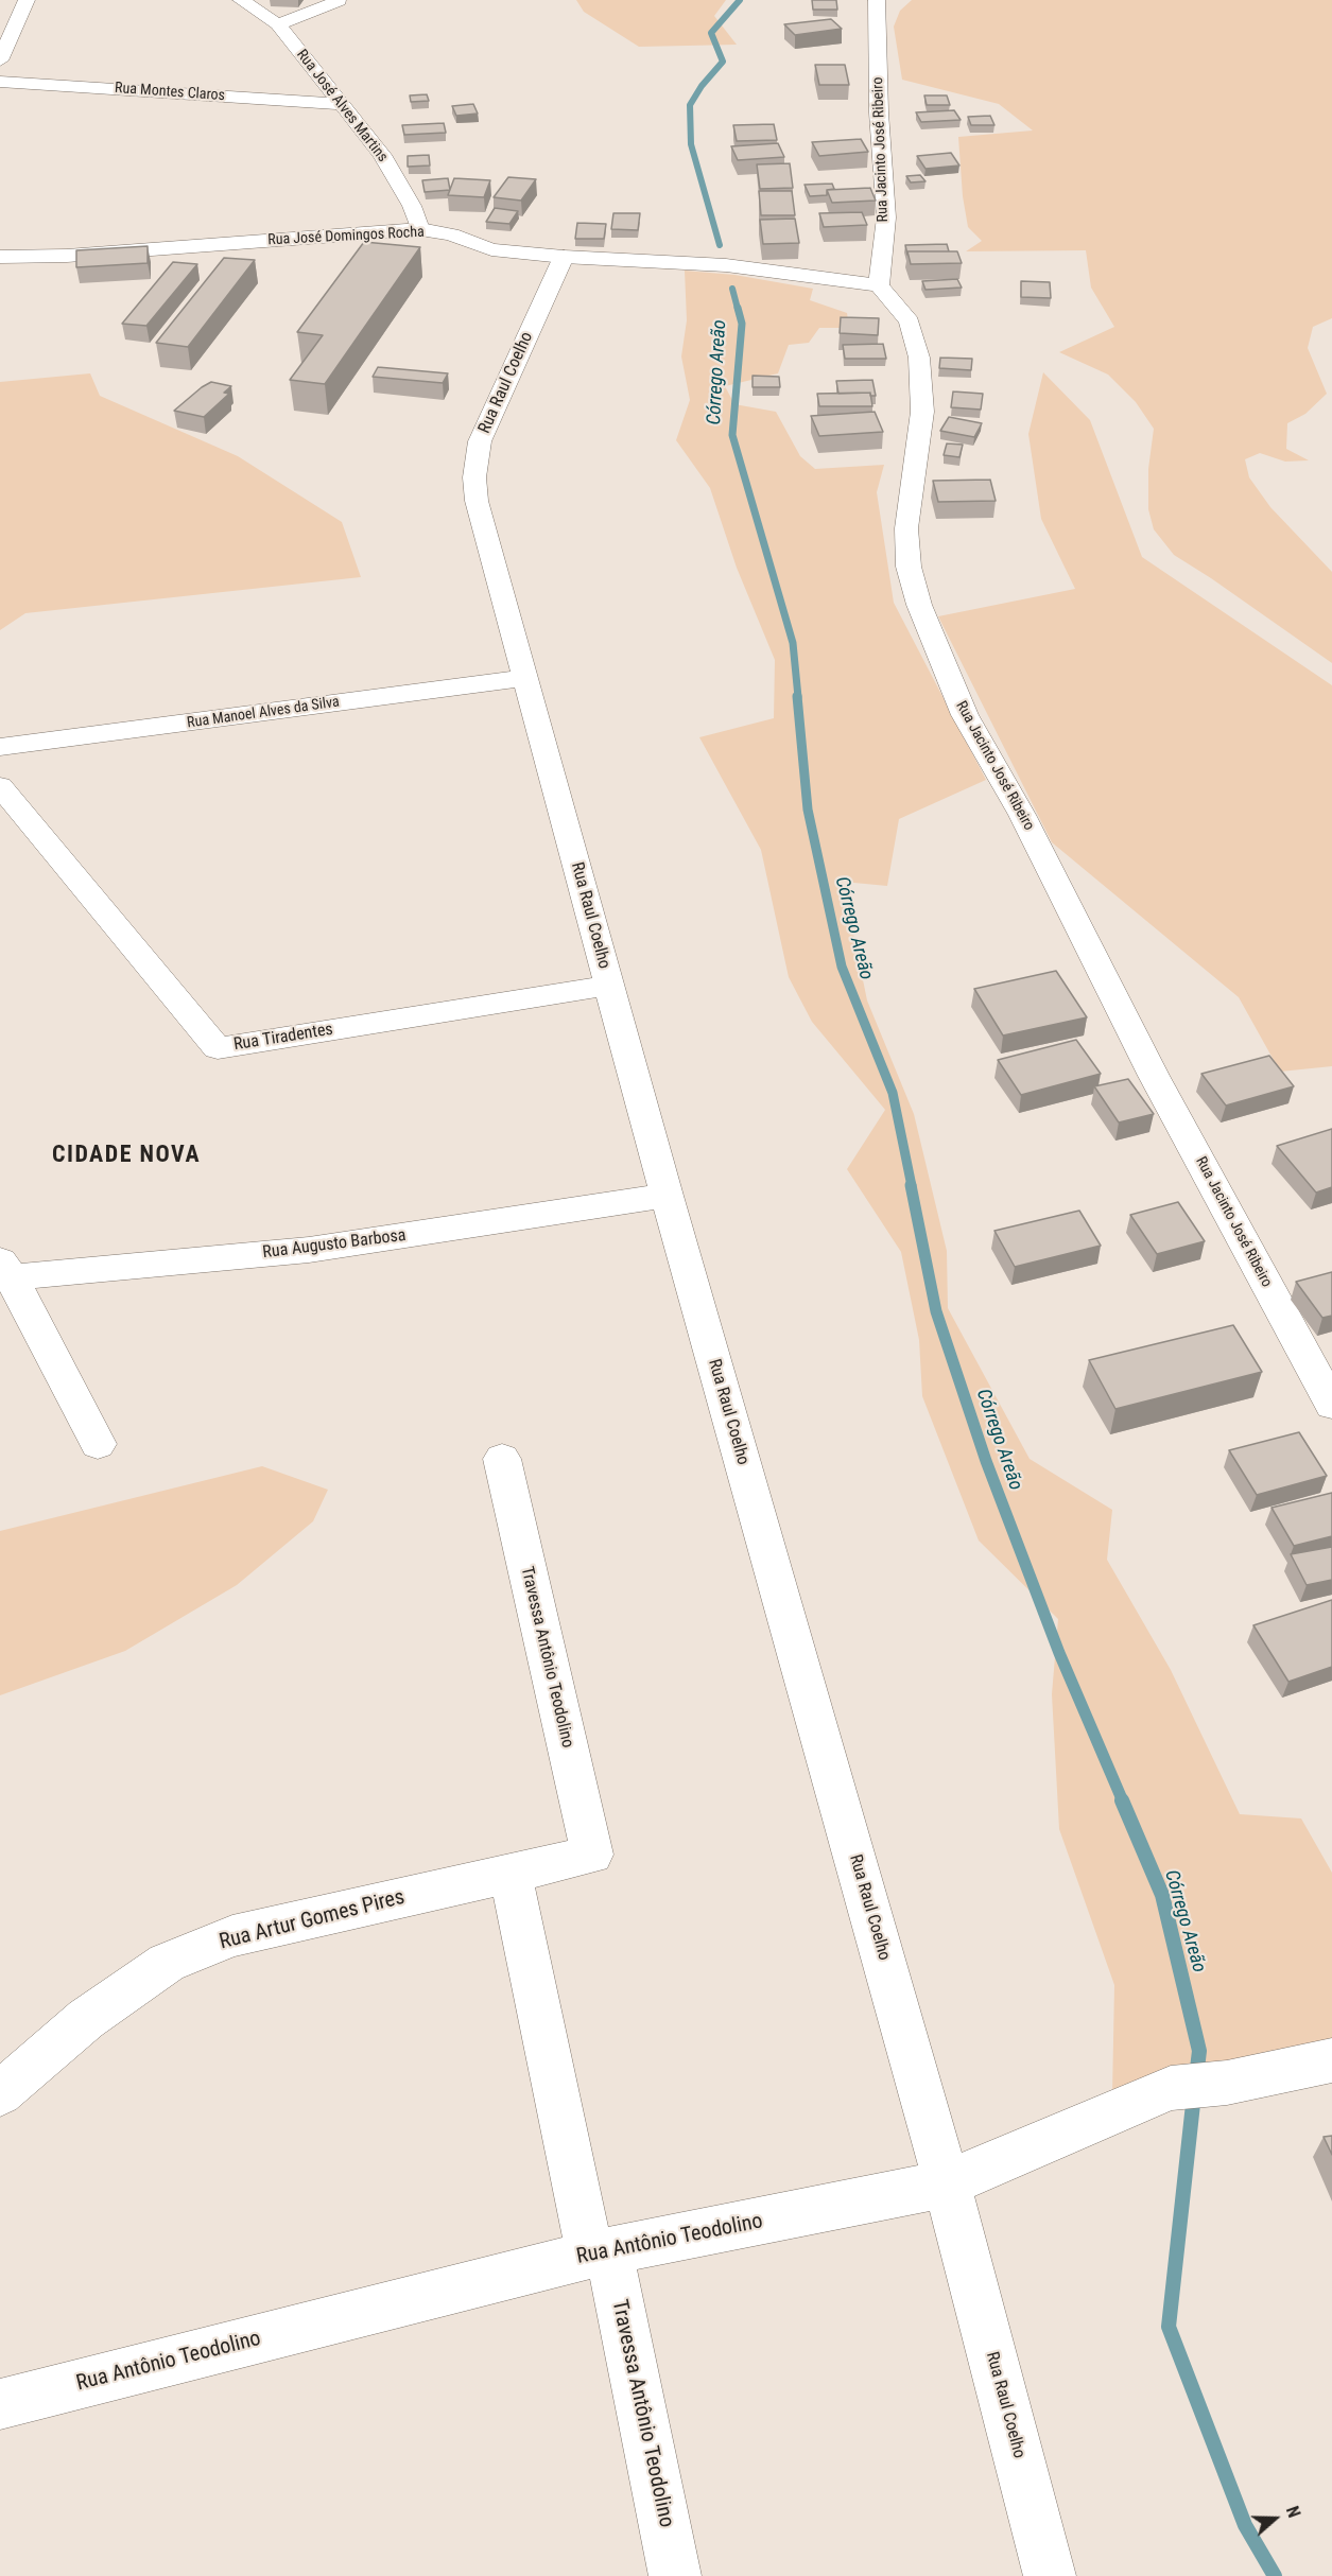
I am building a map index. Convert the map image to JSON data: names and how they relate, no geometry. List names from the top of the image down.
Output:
{
  "streets": {
    "street": [
      "Rua Montes Claros",
      "Rua José Alves Martins",
      "Rua Jacinto José Ribeiro",
      "Rua José Domingos Rocha",
      "Rua Raul Coelho",
      "Rua Manoel Alves da Silva",
      "Rua Tiradentes",
      "Rua Augusto Barbosa",
      "Travessa Antônio Teodolino",
      "Rua Artur Gomes Pires",
      "Rua Antônio Teodolino"
    ]
  },
  "crossings": [
    ["Rua Montes Claros", "Rua José Alves Martins"],
    ["Rua José Alves Martins", "Rua José Domingos Rocha"],
    ["Rua Jacinto José Ribeiro", "Rua José Domingos Rocha"],
    ["Rua José Domingos Rocha", "Rua Raul Coelho"],
    ["Rua Raul Coelho", "Rua Manoel Alves da Silva"],
    ["Rua Raul Coelho", "Rua Tiradentes"],
    ["Rua Raul Coelho", "Rua Augusto Barbosa"],
    ["Rua Raul Coelho", "Rua Antônio Teodolino"],
    ["Travessa Antônio Teodolino", "Rua Artur Gomes Pires"],
    ["Travessa Antônio Teodolino", "Rua Antônio Teodolino"]
  ],
  "districts": ["CIDADE NOVA"],
  "water": ["Córrego Areão"],
  "north": "right"
}
